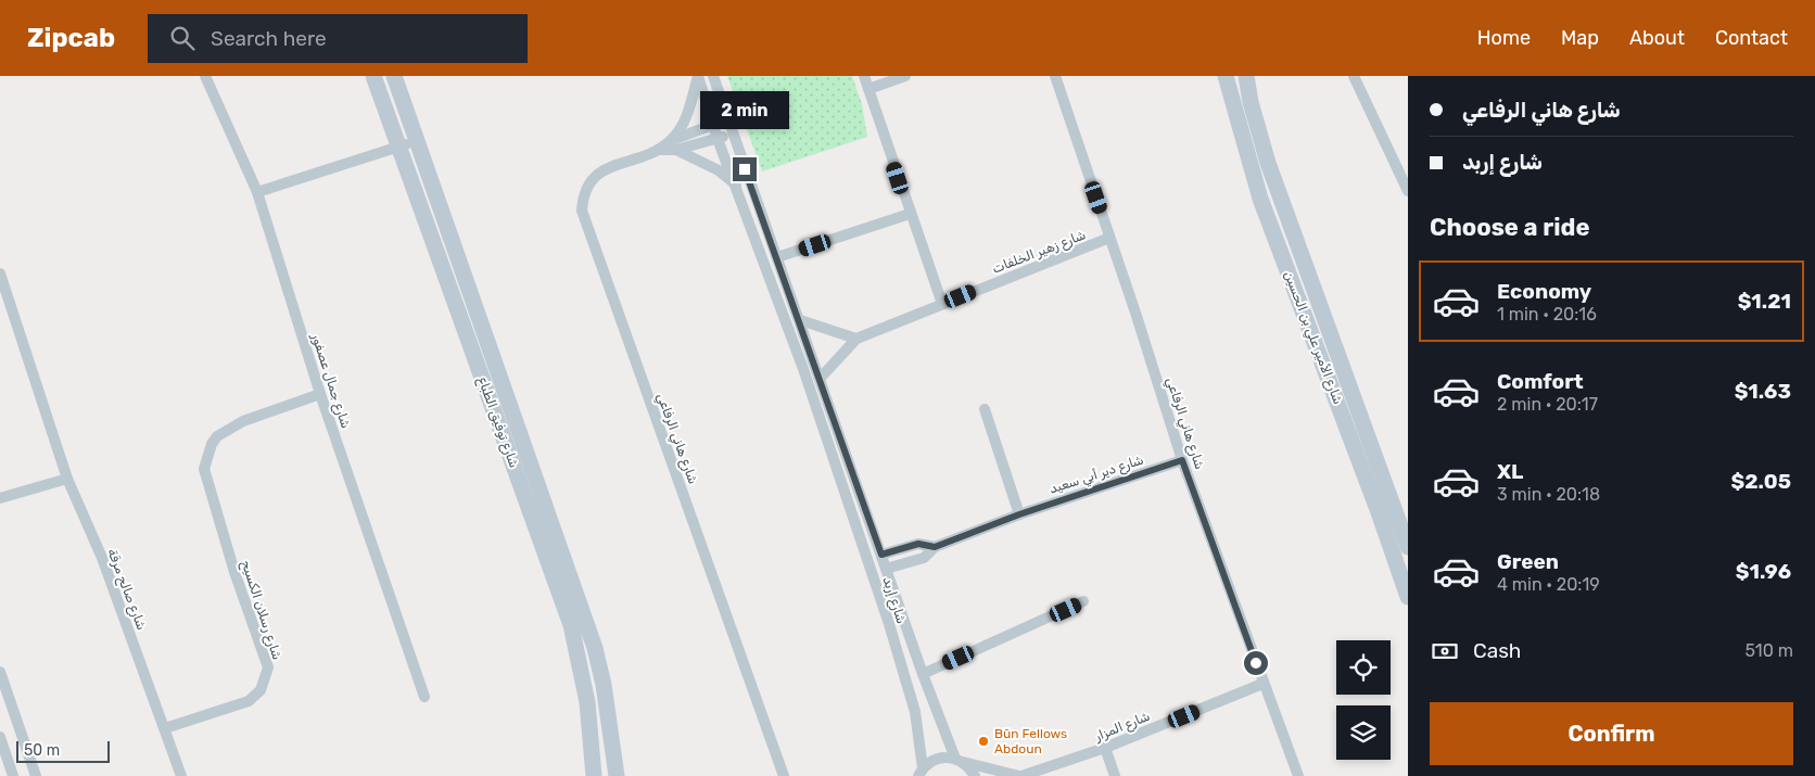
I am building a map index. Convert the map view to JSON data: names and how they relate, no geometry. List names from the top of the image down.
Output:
{
  "streets": {
    "street": [
      "شارع زهير الخلفات",
      "شارع الأمير علي بن الحسين",
      "شارع جمال عصفور",
      "شارع توفيق الطباع",
      "شارع هاني الرفاعي",
      "شارع دير أبي سعيد",
      "شارع صالح مرقة",
      "شارع إربد",
      "شارع رسلان الكسيح",
      "شارع المزار"
    ]
  },
  "crossings": [
    ["شارع زهير الخلفات", "شارع هاني الرفاعي"],
    ["شارع زهير الخلفات", "شارع إربد"],
    ["شارع جمال عصفور", "شارع رسلان الكسيح"],
    ["شارع هاني الرفاعي", "شارع دير أبي سعيد"],
    ["شارع هاني الرفاعي", "شارع إربد"],
    ["شارع هاني الرفاعي", "شارع المزار"],
    ["شارع دير أبي سعيد", "شارع إربد"],
    ["شارع صالح مرقة", "شارع رسلان الكسيح"],
    ["شارع إربد", "شارع المزار"]
  ],
  "places": ["Būn Fellows Abdoun"],
  "scale_bar": "50 m",
  "page": {
    "header": "Zipcab",
    "search": "Search here",
    "nav": [
      "Home",
      "Map",
      "About",
      "Contact"
    ],
    "banner": ["شارع هاني الرفاعي", "شارع إربد"],
    "bubble": "2 min",
    "heading": "Choose a ride",
    "list": [
      {
        "name": "Economy",
        "note": "1 min · 20:16",
        "value": "$1.21"
      },
      {
        "name": "Comfort",
        "note": "2 min · 20:17",
        "value": "$1.63"
      },
      {
        "name": "XL",
        "note": "3 min · 20:18",
        "value": "$2.05"
      },
      {
        "name": "Green",
        "note": "4 min · 20:19",
        "value": "$1.96"
      }
    ],
    "pay": ["Cash", "510 m"],
    "buttons": "Confirm",
    "scale": "50 m"
  }
}
